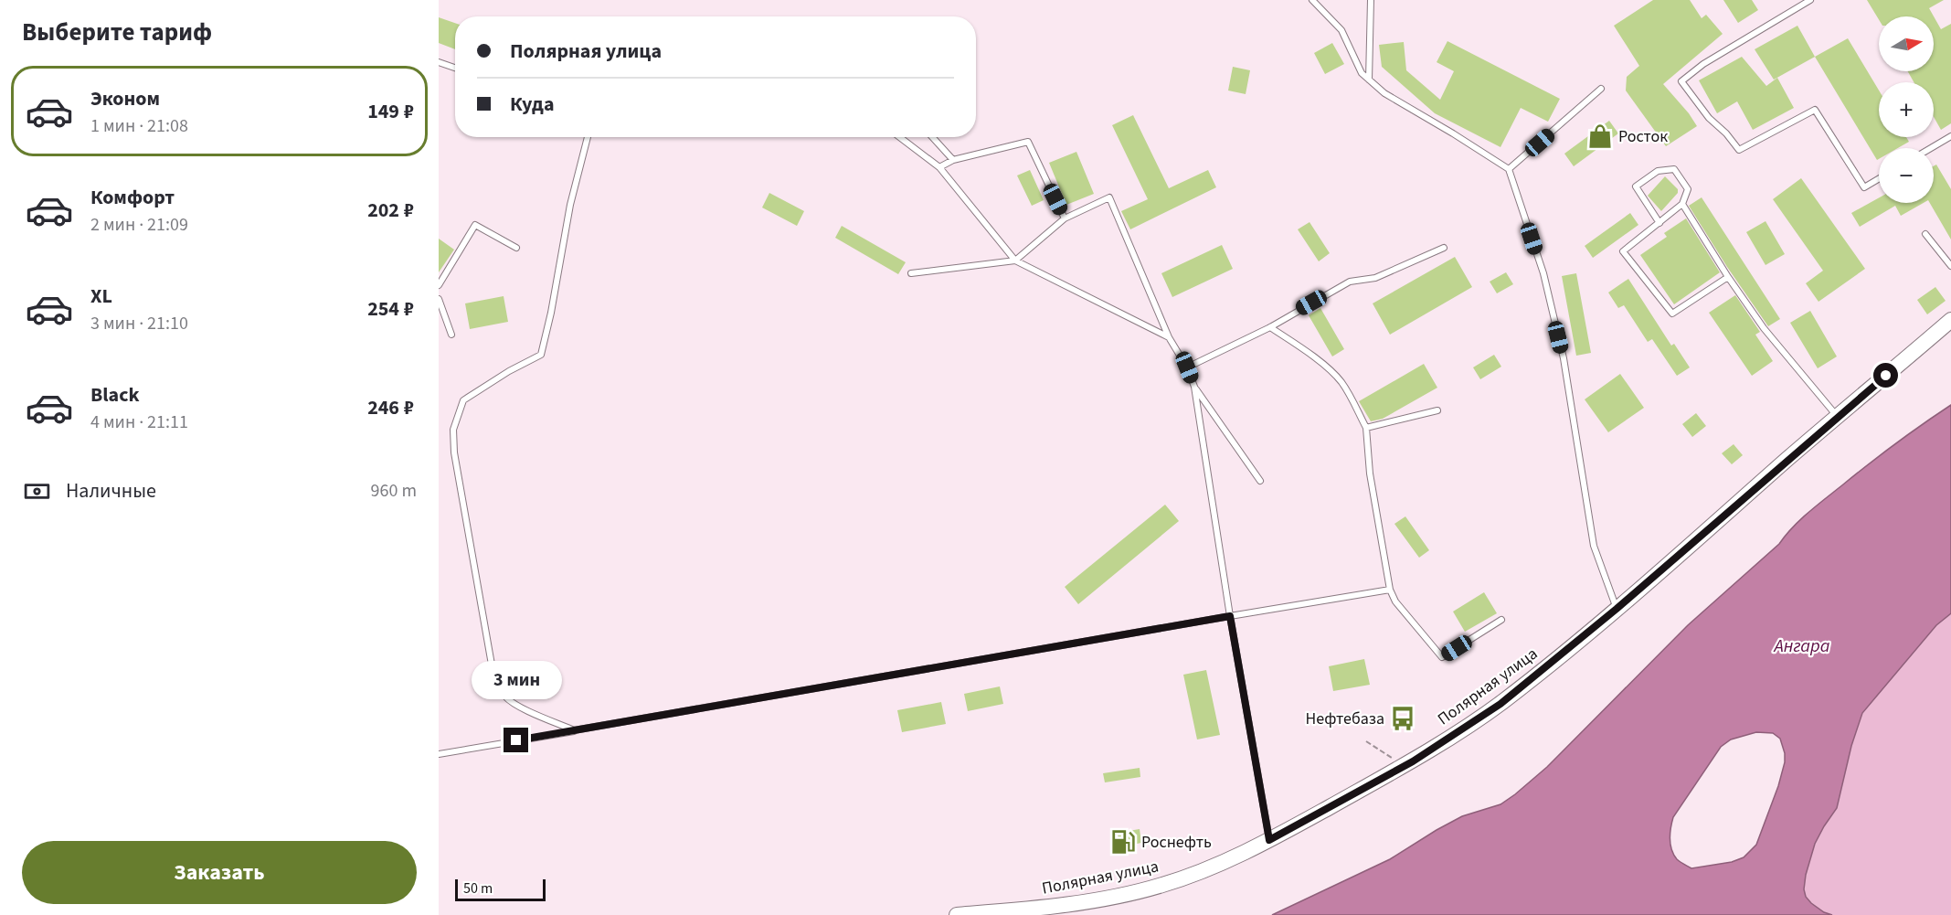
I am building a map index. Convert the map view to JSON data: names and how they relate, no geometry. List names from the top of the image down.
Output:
{
  "streets": {
    "main road": ["Полярная улица"]
  },
  "water": ["Ангара"],
  "places": {
    "shop": ["Росток"],
    "bus stop": ["Нефтебаза"],
    "fuel station": ["Роснефть"]
  },
  "scale_bar": "50 m",
  "north": "right",
  "page": {
    "heading": "Выберите тариф",
    "map_buttons": ["+", "−"],
    "banner": ["Полярная улица", "Куда"],
    "list": [
      {
        "name": "Эконом",
        "note": "1 мин · 21:08",
        "value": "149 ₽"
      },
      {
        "name": "Комфорт",
        "note": "2 мин · 21:09",
        "value": "202 ₽"
      },
      {
        "name": "XL",
        "note": "3 мин · 21:10",
        "value": "254 ₽"
      },
      {
        "name": "Black",
        "note": "4 мин · 21:11",
        "value": "246 ₽"
      }
    ],
    "pay": ["Наличные", "960 m"],
    "bubble": "3 мин",
    "buttons": "Заказать",
    "scale": "50 m"
  }
}
